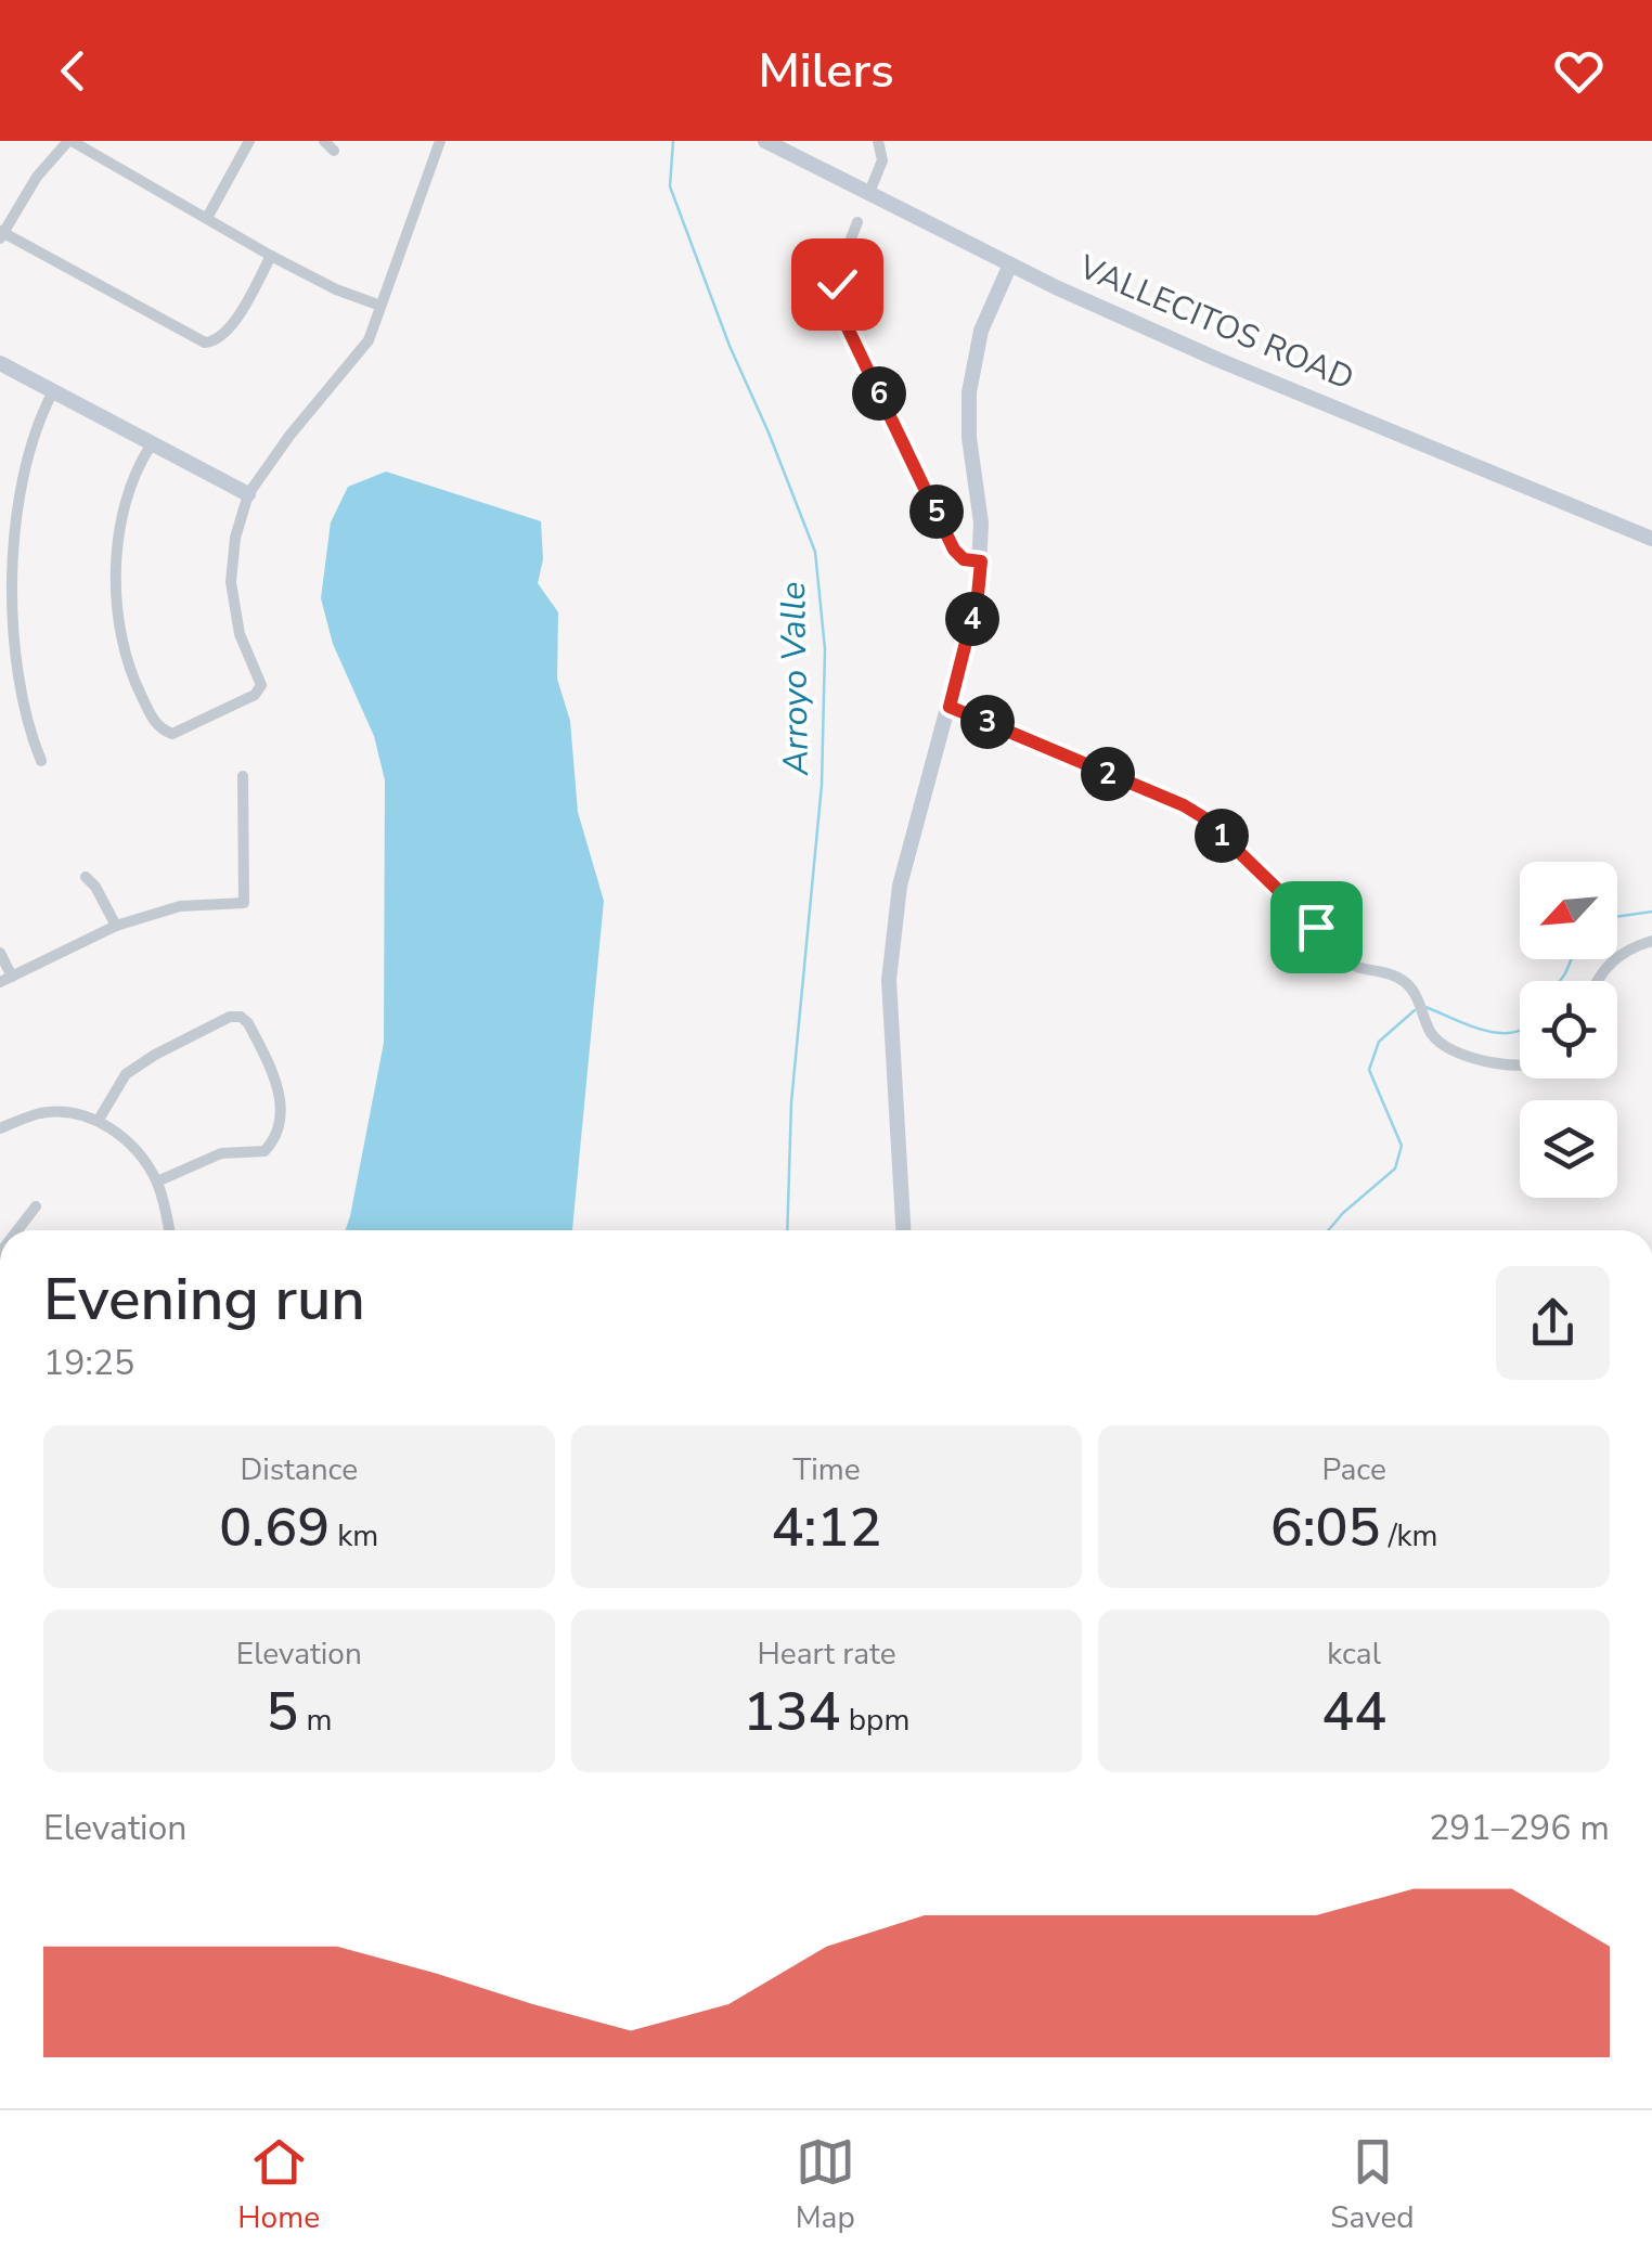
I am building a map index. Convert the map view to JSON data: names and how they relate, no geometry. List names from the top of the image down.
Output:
{
  "streets": {
    "street": ["VALLECITOS ROAD"]
  },
  "water": ["Arroyo Valle"],
  "north": "bottom left",
  "page": {
    "header": "Milers",
    "pins": [
      "6",
      "5",
      "4",
      "3",
      "2",
      "1"
    ],
    "heading": ["Evening run", "19:25"],
    "stats": [
      ["Distance", "0.69 km"],
      ["Time", "4:12"],
      ["Pace", "6:05 /km"],
      ["Elevation", "5 m"],
      ["Heart rate", "134 bpm"],
      ["kcal", "44"]
    ],
    "chart": ["Elevation", "291–296 m"],
    "tabs": ["Home", "Map", "Saved"]
  }
}
